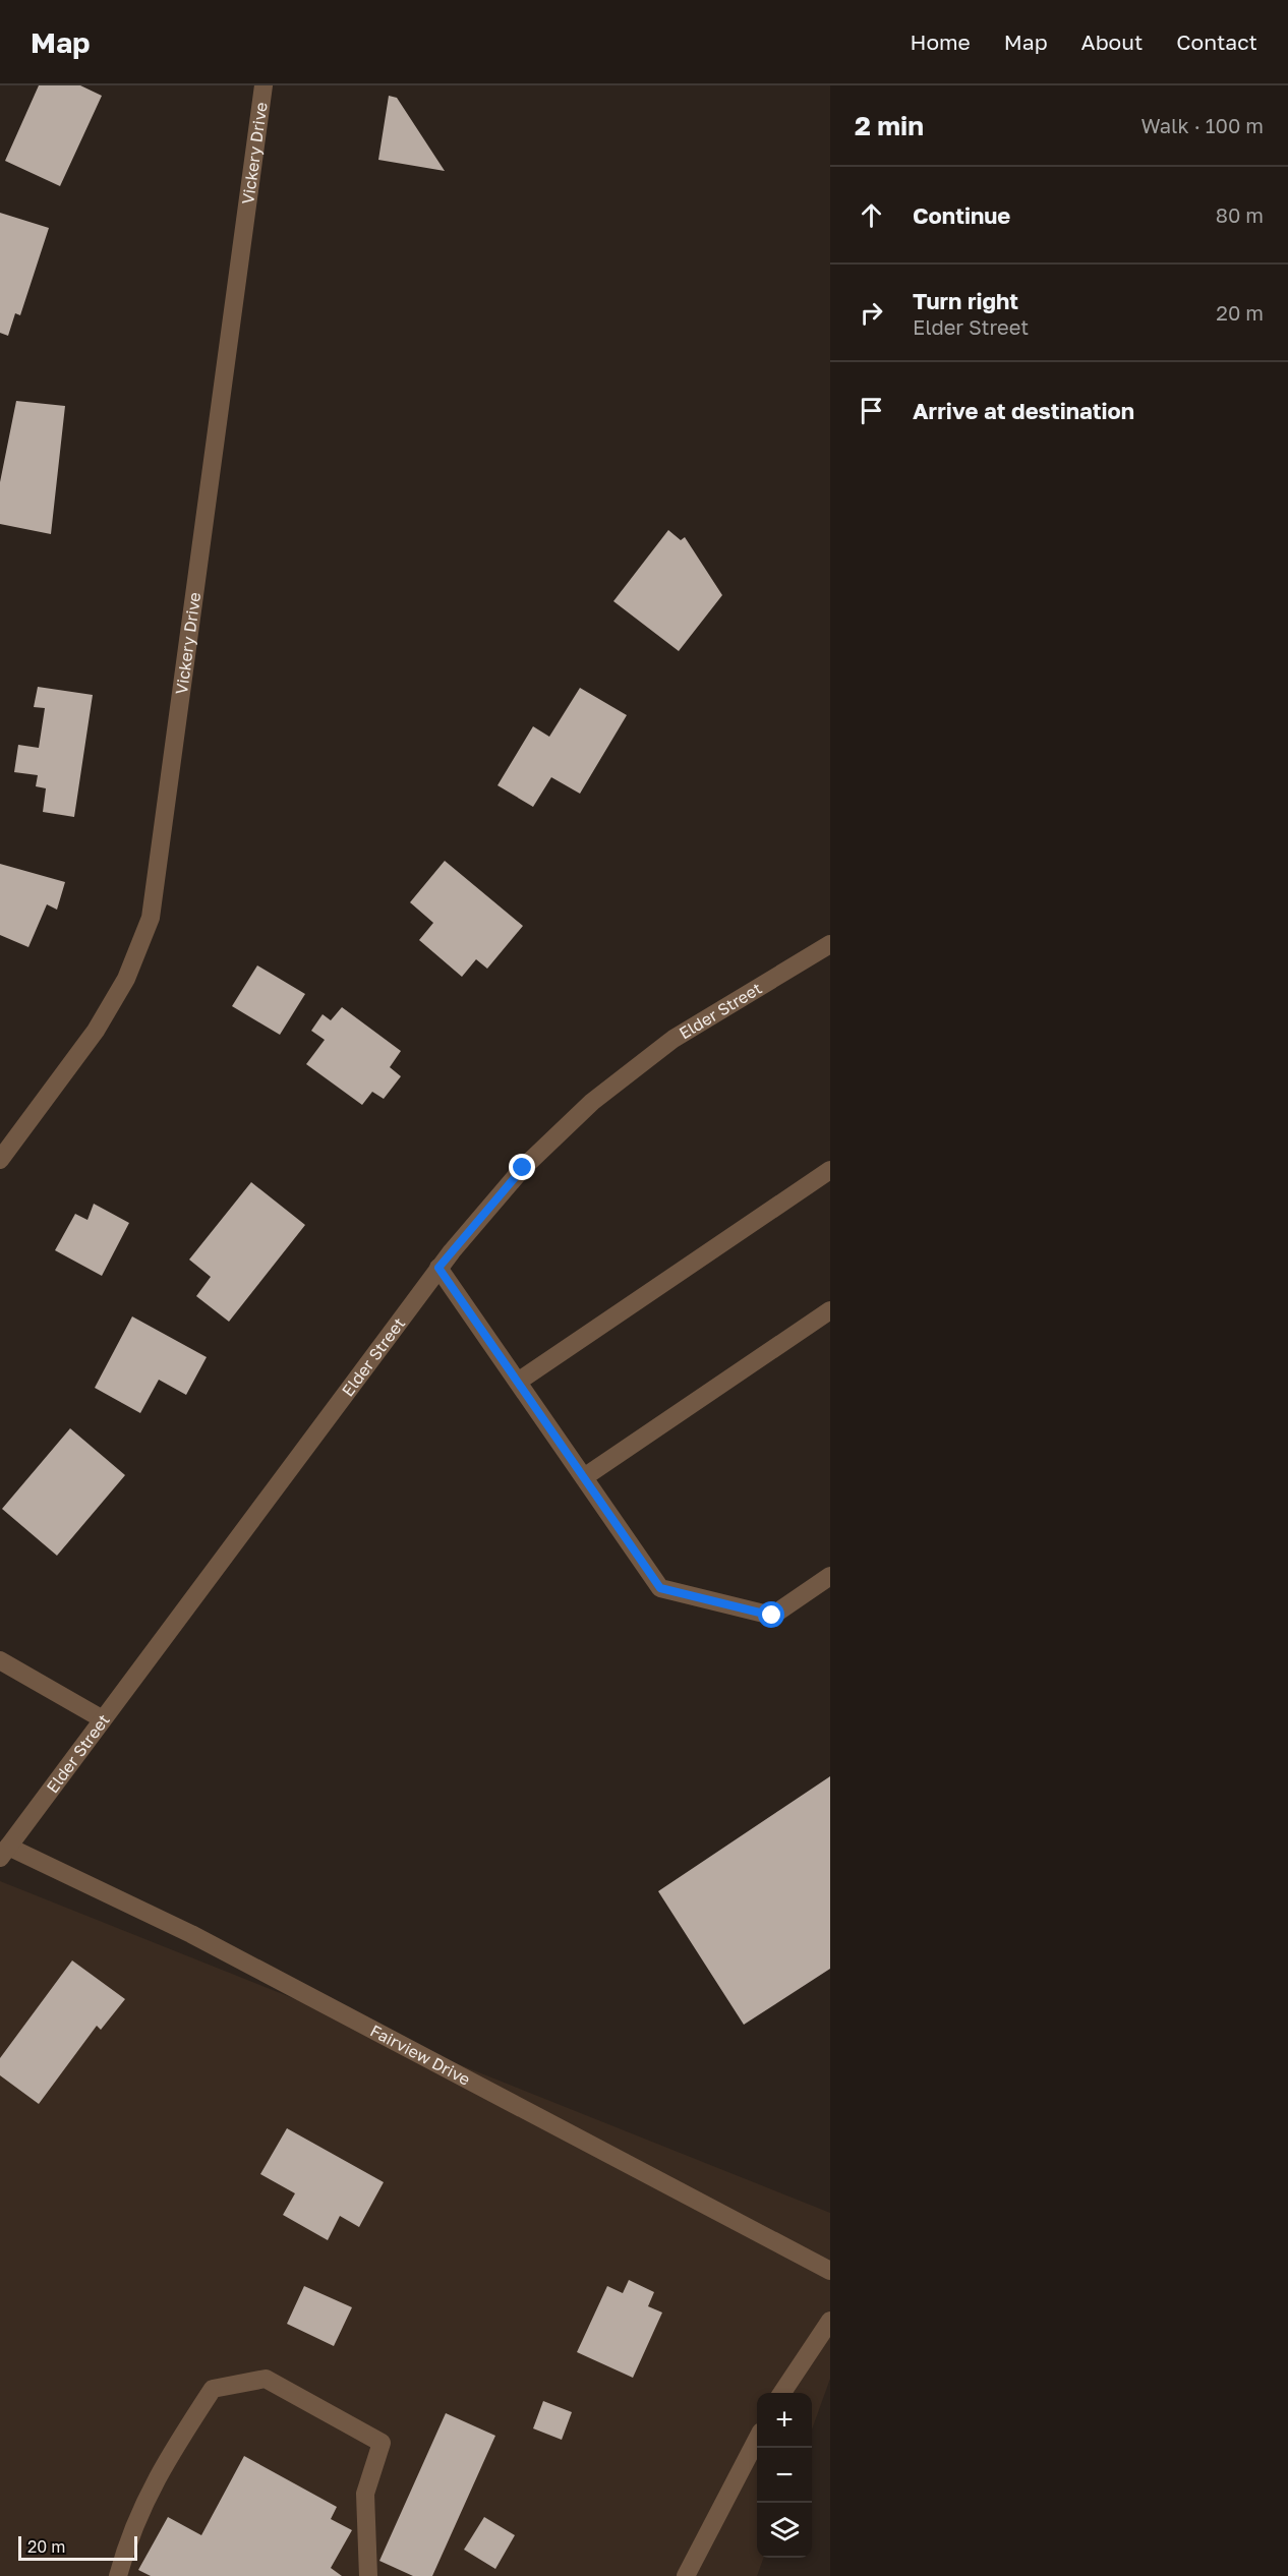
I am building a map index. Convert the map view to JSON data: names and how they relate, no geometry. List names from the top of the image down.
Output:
{
  "streets": {
    "street": ["Vickery Drive", "Elder Street", "Fairview Drive"]
  },
  "crossings": [
    ["Elder Street", "Fairview Drive"]
  ],
  "scale_bar": "20 m",
  "page": {
    "header": "Map",
    "nav": [
      "Home",
      "Map",
      "About",
      "Contact"
    ],
    "heading": ["2 min", "Walk · 100 m"],
    "list": [
      ["Continue", "80 m"],
      ["Turn right", "Elder Street", "20 m"],
      "Arrive at destination"
    ],
    "map_buttons": ["+", "−"],
    "scale": "20 m"
  }
}
